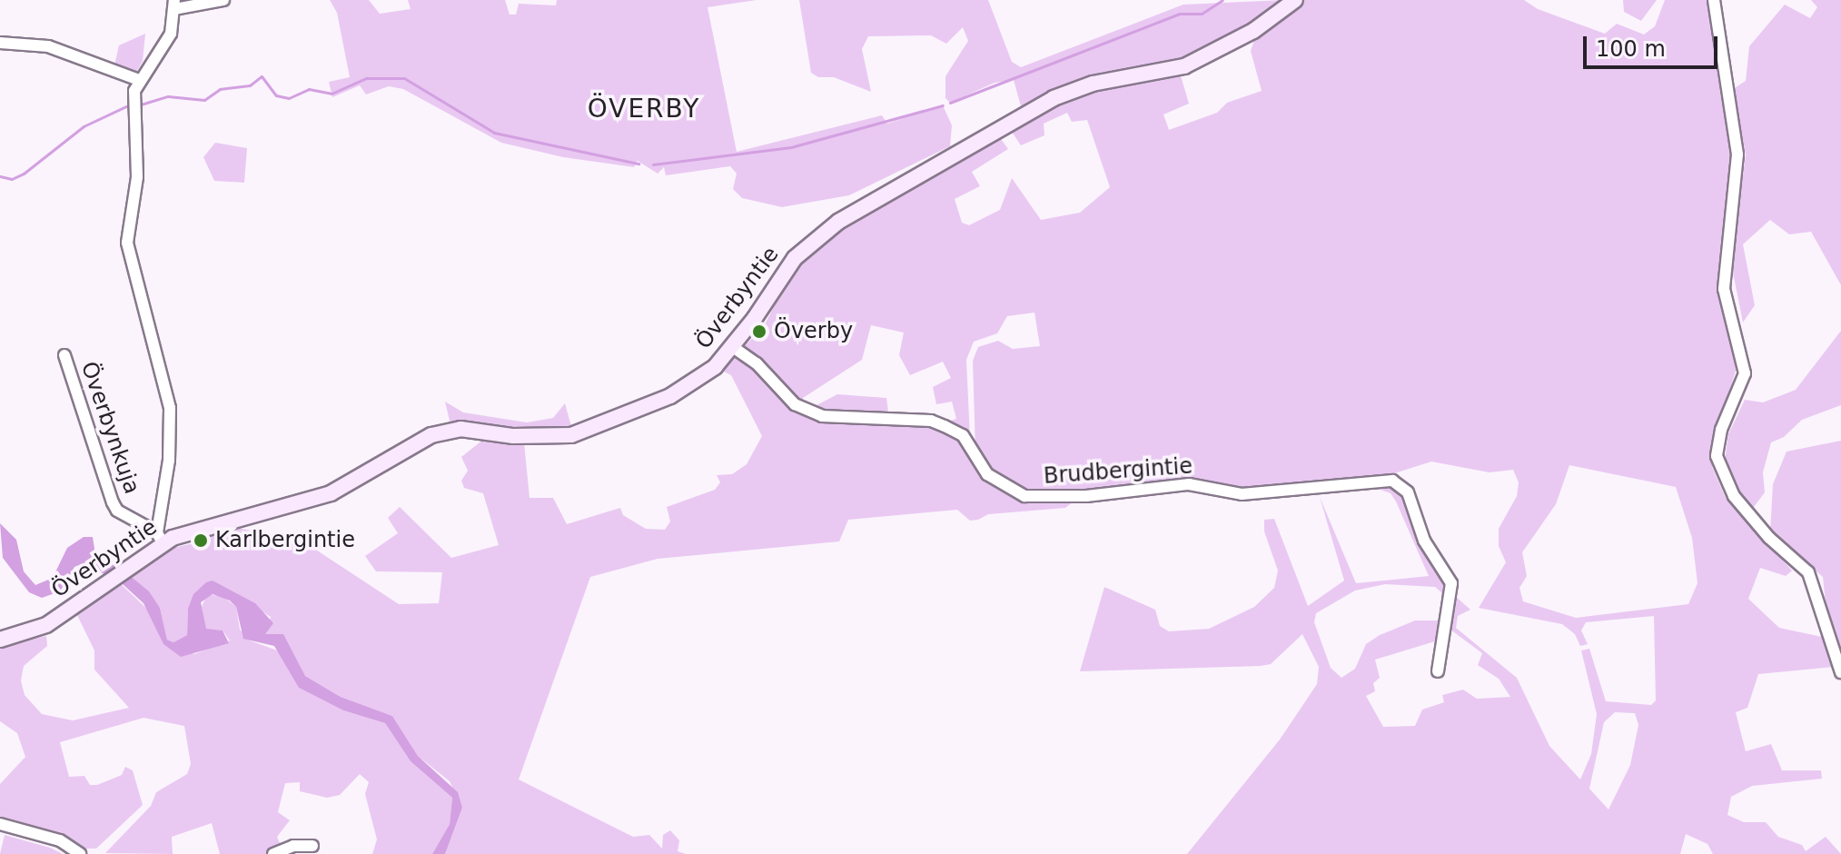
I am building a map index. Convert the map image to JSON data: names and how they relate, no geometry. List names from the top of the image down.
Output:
{
  "streets": {
    "street": ["Överbyntie", "Överbynkuja", "Brudbergintie"]
  },
  "crossings": [
    ["Överbyntie", "Överbynkuja"],
    ["Överbyntie", "Brudbergintie"]
  ],
  "districts": ["ÖVERBY"],
  "places": ["Överby", "Karlbergintie"],
  "scale_bar": "100 m"
}
